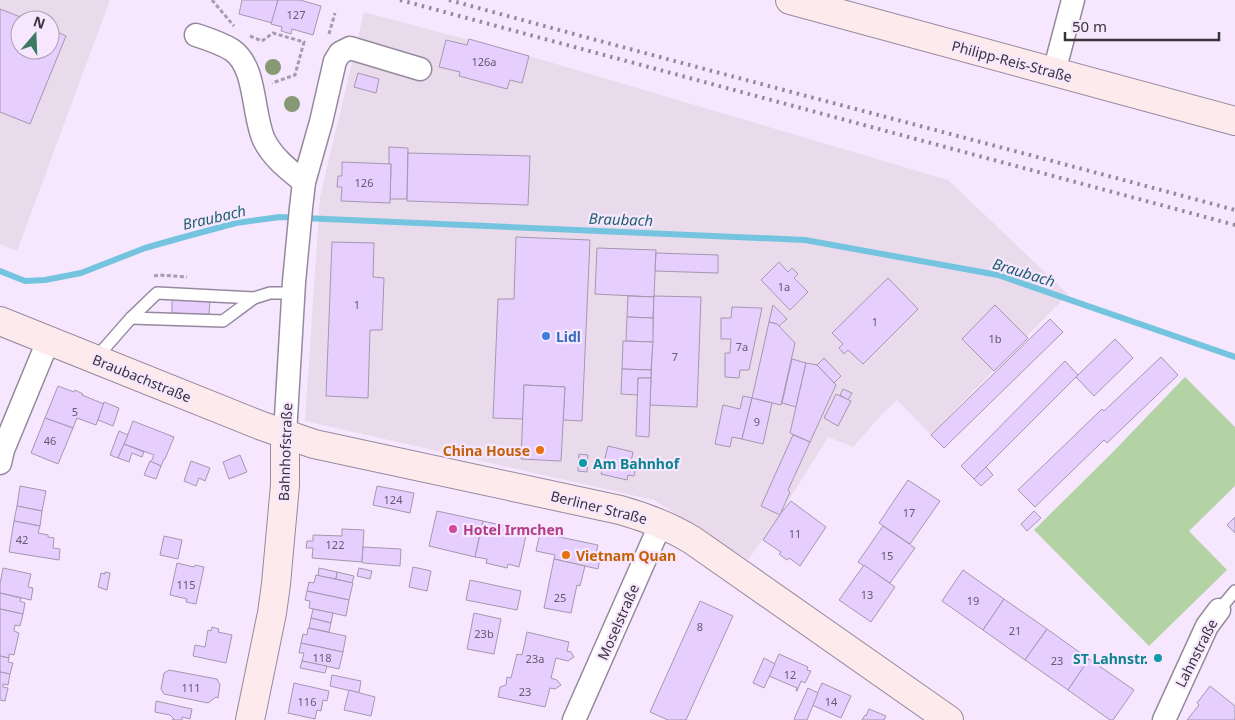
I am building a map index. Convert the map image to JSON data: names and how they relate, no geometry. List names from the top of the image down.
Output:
{
  "streets": {
    "street": [
      "Philipp-Reis-Straße",
      "Braubachstraße",
      "Bahnhofstraße",
      "Berliner Straße",
      "Moselstraße",
      "Lahnstraße"
    ]
  },
  "crossings": [
    ["Braubachstraße", "Bahnhofstraße"],
    ["Braubachstraße", "Berliner Straße"],
    ["Bahnhofstraße", "Berliner Straße"],
    ["Berliner Straße", "Moselstraße"]
  ],
  "water": ["Braubach"],
  "places": [
    "Lidl",
    "China House",
    "Am Bahnhof",
    "Hotel Irmchen",
    "Vietnam Quan",
    "ST Lahnstr."
  ],
  "house_numbers": [
    "127",
    "126a",
    "126",
    "1a",
    "1",
    "1",
    "1b",
    "7a",
    "7",
    "5",
    "9",
    "46",
    "124",
    "17",
    "11",
    "42",
    "122",
    "15",
    "115",
    "13",
    "25",
    "19",
    "8",
    "21",
    "23b",
    "118",
    "23a",
    "23",
    "12",
    "111",
    "23",
    "116",
    "14"
  ],
  "scale_bar": "50 m",
  "north": "top"
}
